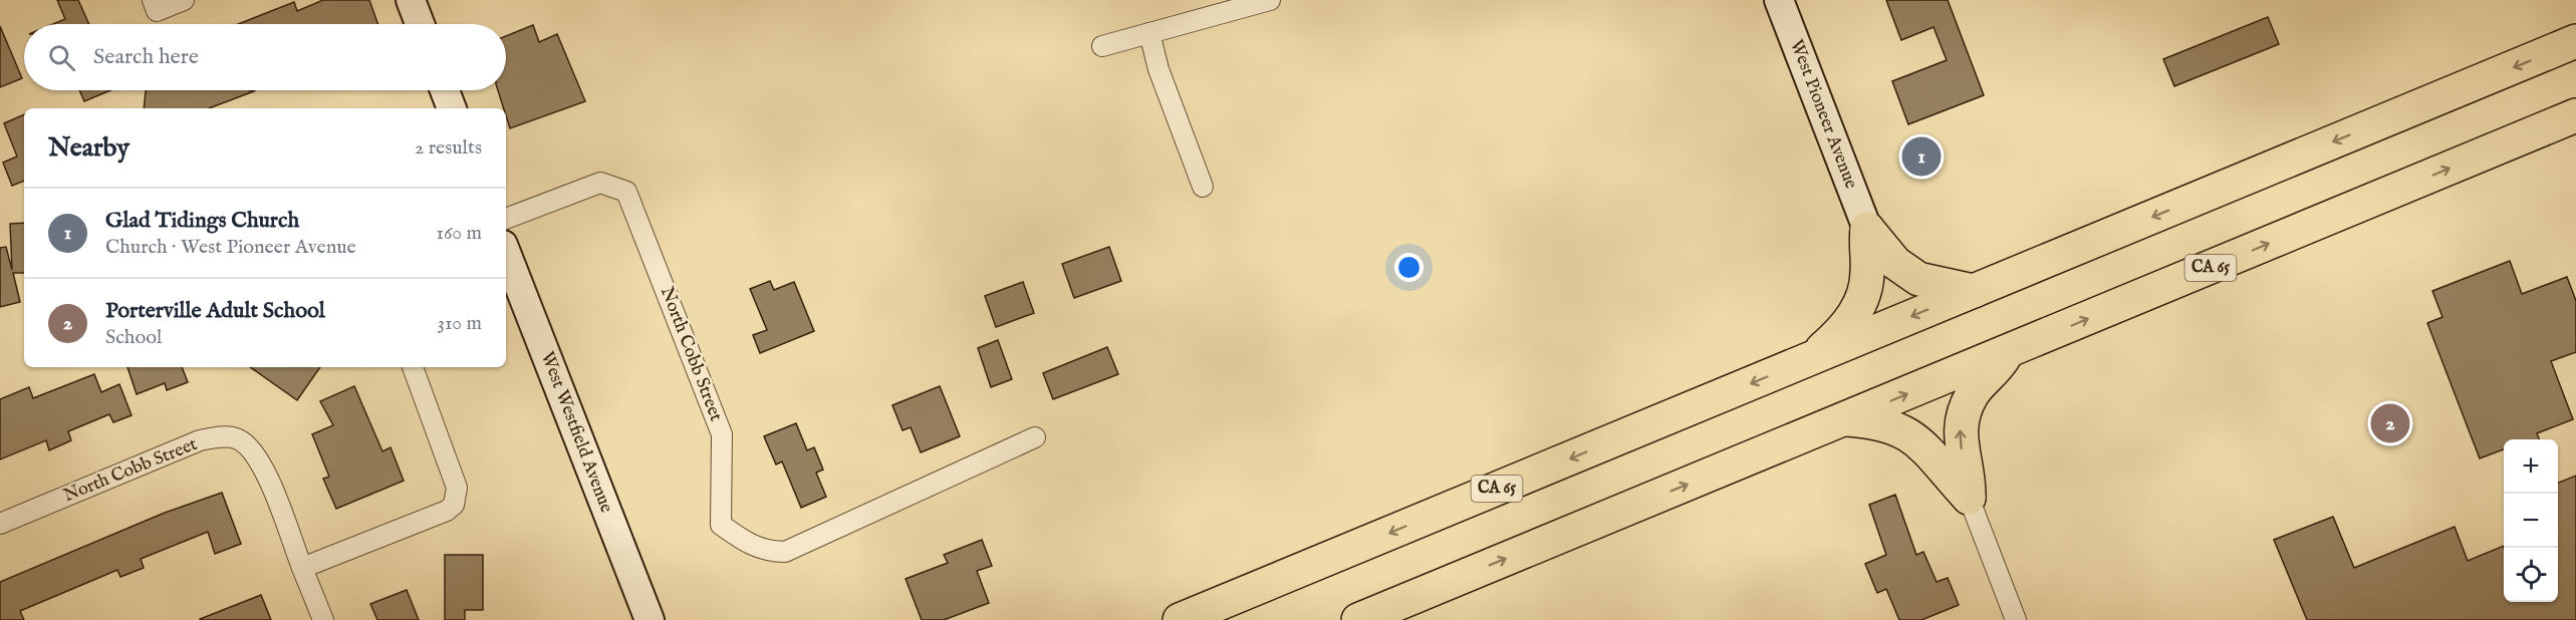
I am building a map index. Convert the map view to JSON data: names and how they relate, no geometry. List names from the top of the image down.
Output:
{
  "streets": {
    "highway": ["CA 65"],
    "street": ["West Pioneer Avenue", "North Cobb Street", "West Westfield Avenue"]
  },
  "page": {
    "search": "Search here",
    "heading": ["Nearby", "2 results"],
    "pins": ["1", "2"],
    "list": [
      {
        "mark": "1",
        "name": "Glad Tidings Church",
        "note": "Church · West Pioneer Avenue",
        "value": "160 m"
      },
      {
        "mark": "2",
        "name": "Porterville Adult School",
        "note": "School",
        "value": "310 m"
      }
    ],
    "map_buttons": ["+", "−"]
  }
}
